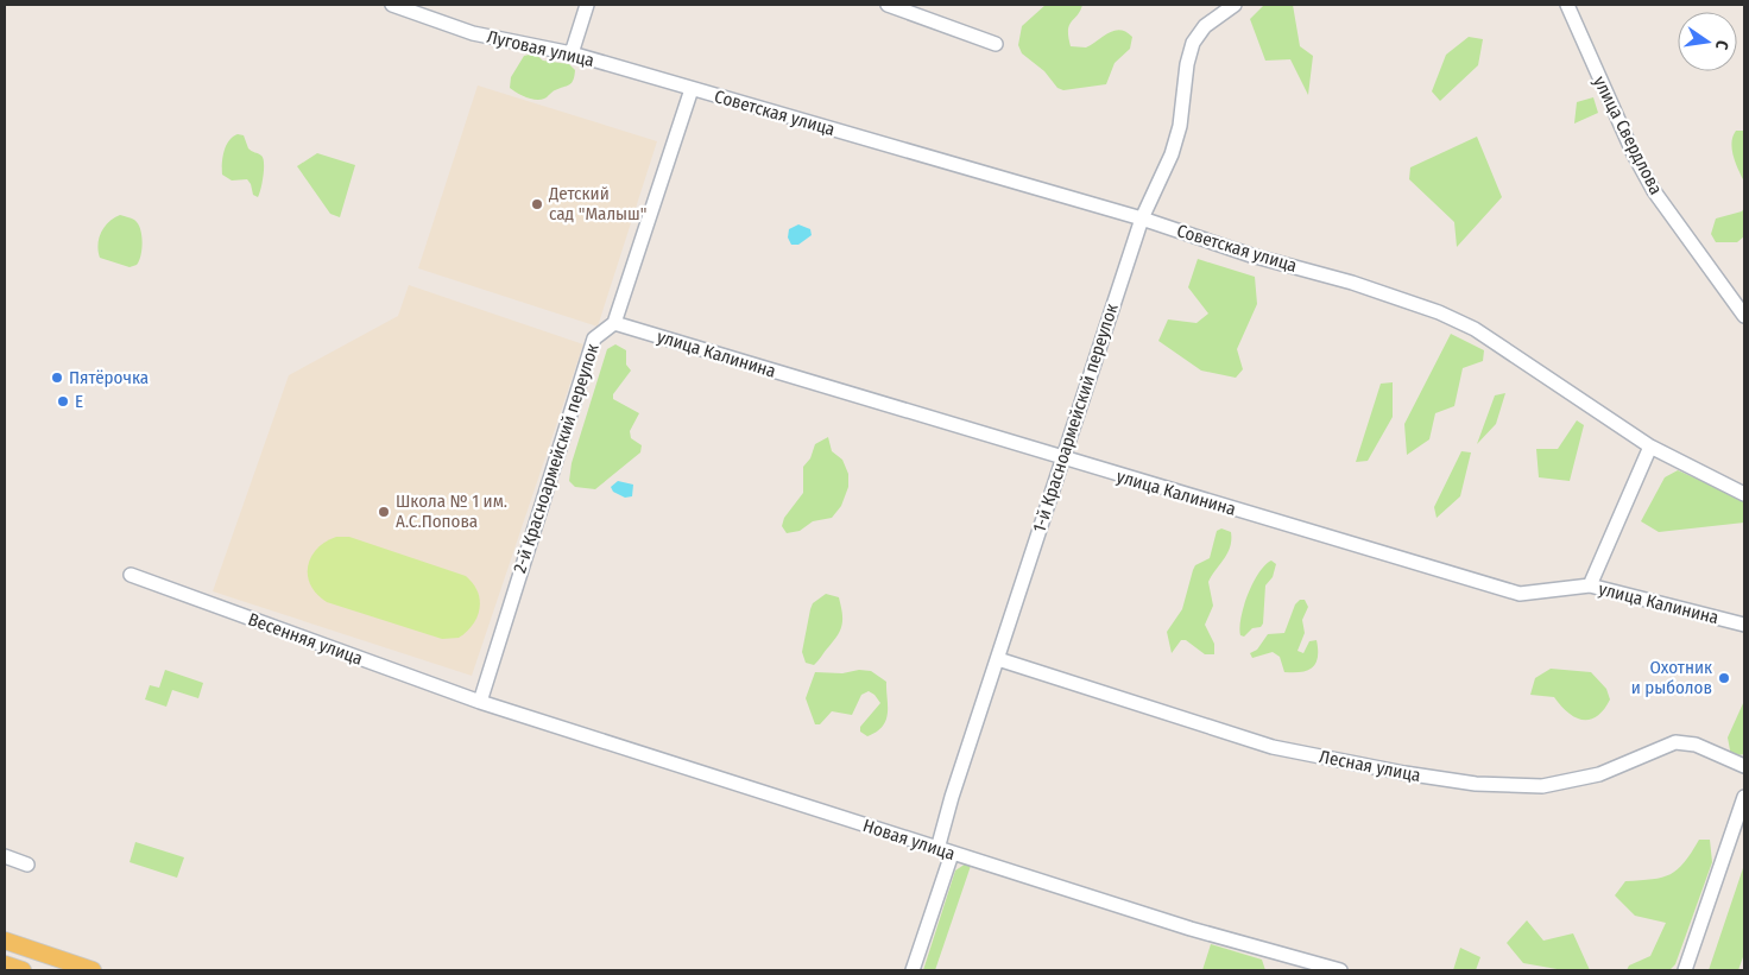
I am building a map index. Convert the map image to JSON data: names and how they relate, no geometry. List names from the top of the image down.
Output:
{
  "streets": {
    "street": [
      "Луговая улица",
      "Советская улица",
      "улица Свердлова",
      "улица Калинина",
      "1-й Красноармейский переулок",
      "2-й Красноармейский переулок",
      "Весенняя улица",
      "Лесная улица",
      "Новая улица"
    ]
  },
  "crossings": [
    ["Луговая улица", "Советская улица"],
    ["Луговая улица", "2-й Красноармейский переулок"],
    ["Советская улица", "1-й Красноармейский переулок"],
    ["Советская улица", "2-й Красноармейский переулок"],
    ["улица Калинина", "1-й Красноармейский переулок"],
    ["улица Калинина", "2-й Красноармейский переулок"],
    ["1-й Красноармейский переулок", "Лесная улица"],
    ["1-й Красноармейский переулок", "Новая улица"],
    ["2-й Красноармейский переулок", "Весенняя улица"],
    ["2-й Красноармейский переулок", "Новая улица"],
    ["Весенняя улица", "Новая улица"]
  ],
  "places": [
    "Детский сад \"Малыш\"",
    "Пятёрочка",
    "Е",
    "Школа № 1 им. А.С.Попова",
    "Охотник и рыболов"
  ],
  "north": "right"
}
